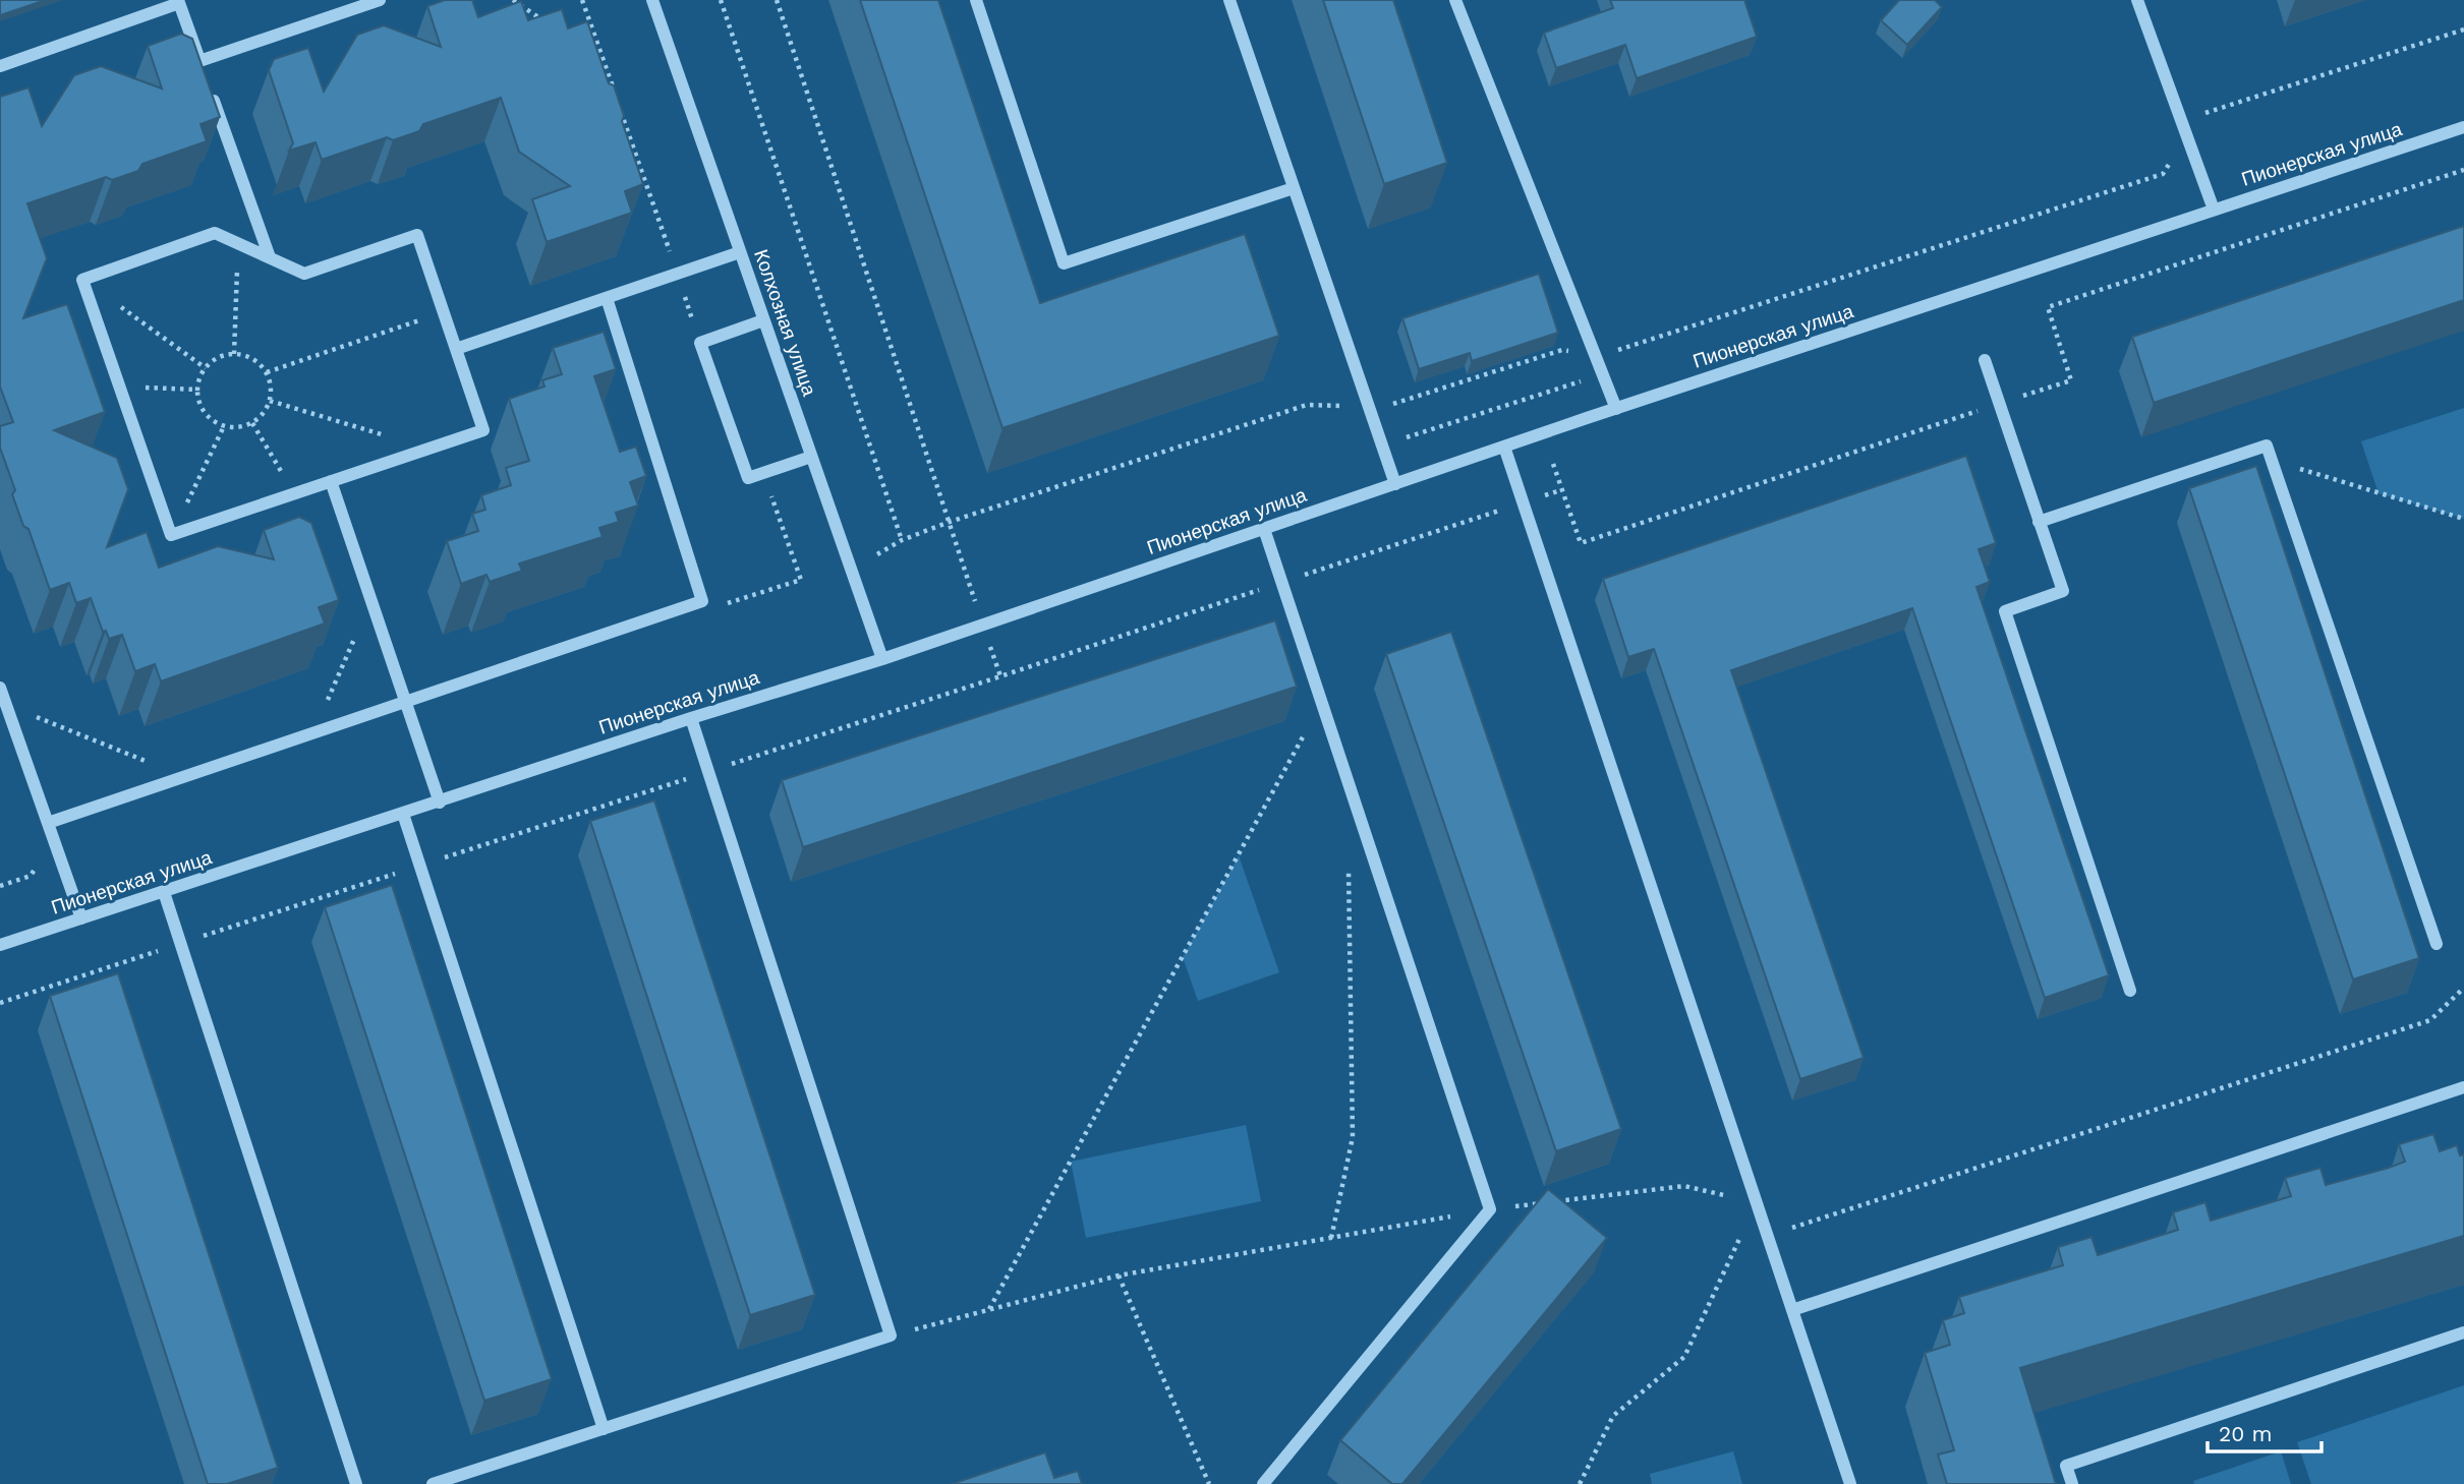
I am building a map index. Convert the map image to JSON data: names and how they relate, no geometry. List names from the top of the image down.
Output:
{
  "streets": {
    "street": ["Пионерская улица", "Колхозная улица"]
  },
  "crossings": [
    ["Пионерская улица", "Колхозная улица"]
  ],
  "scale_bar": "20 m"
}
